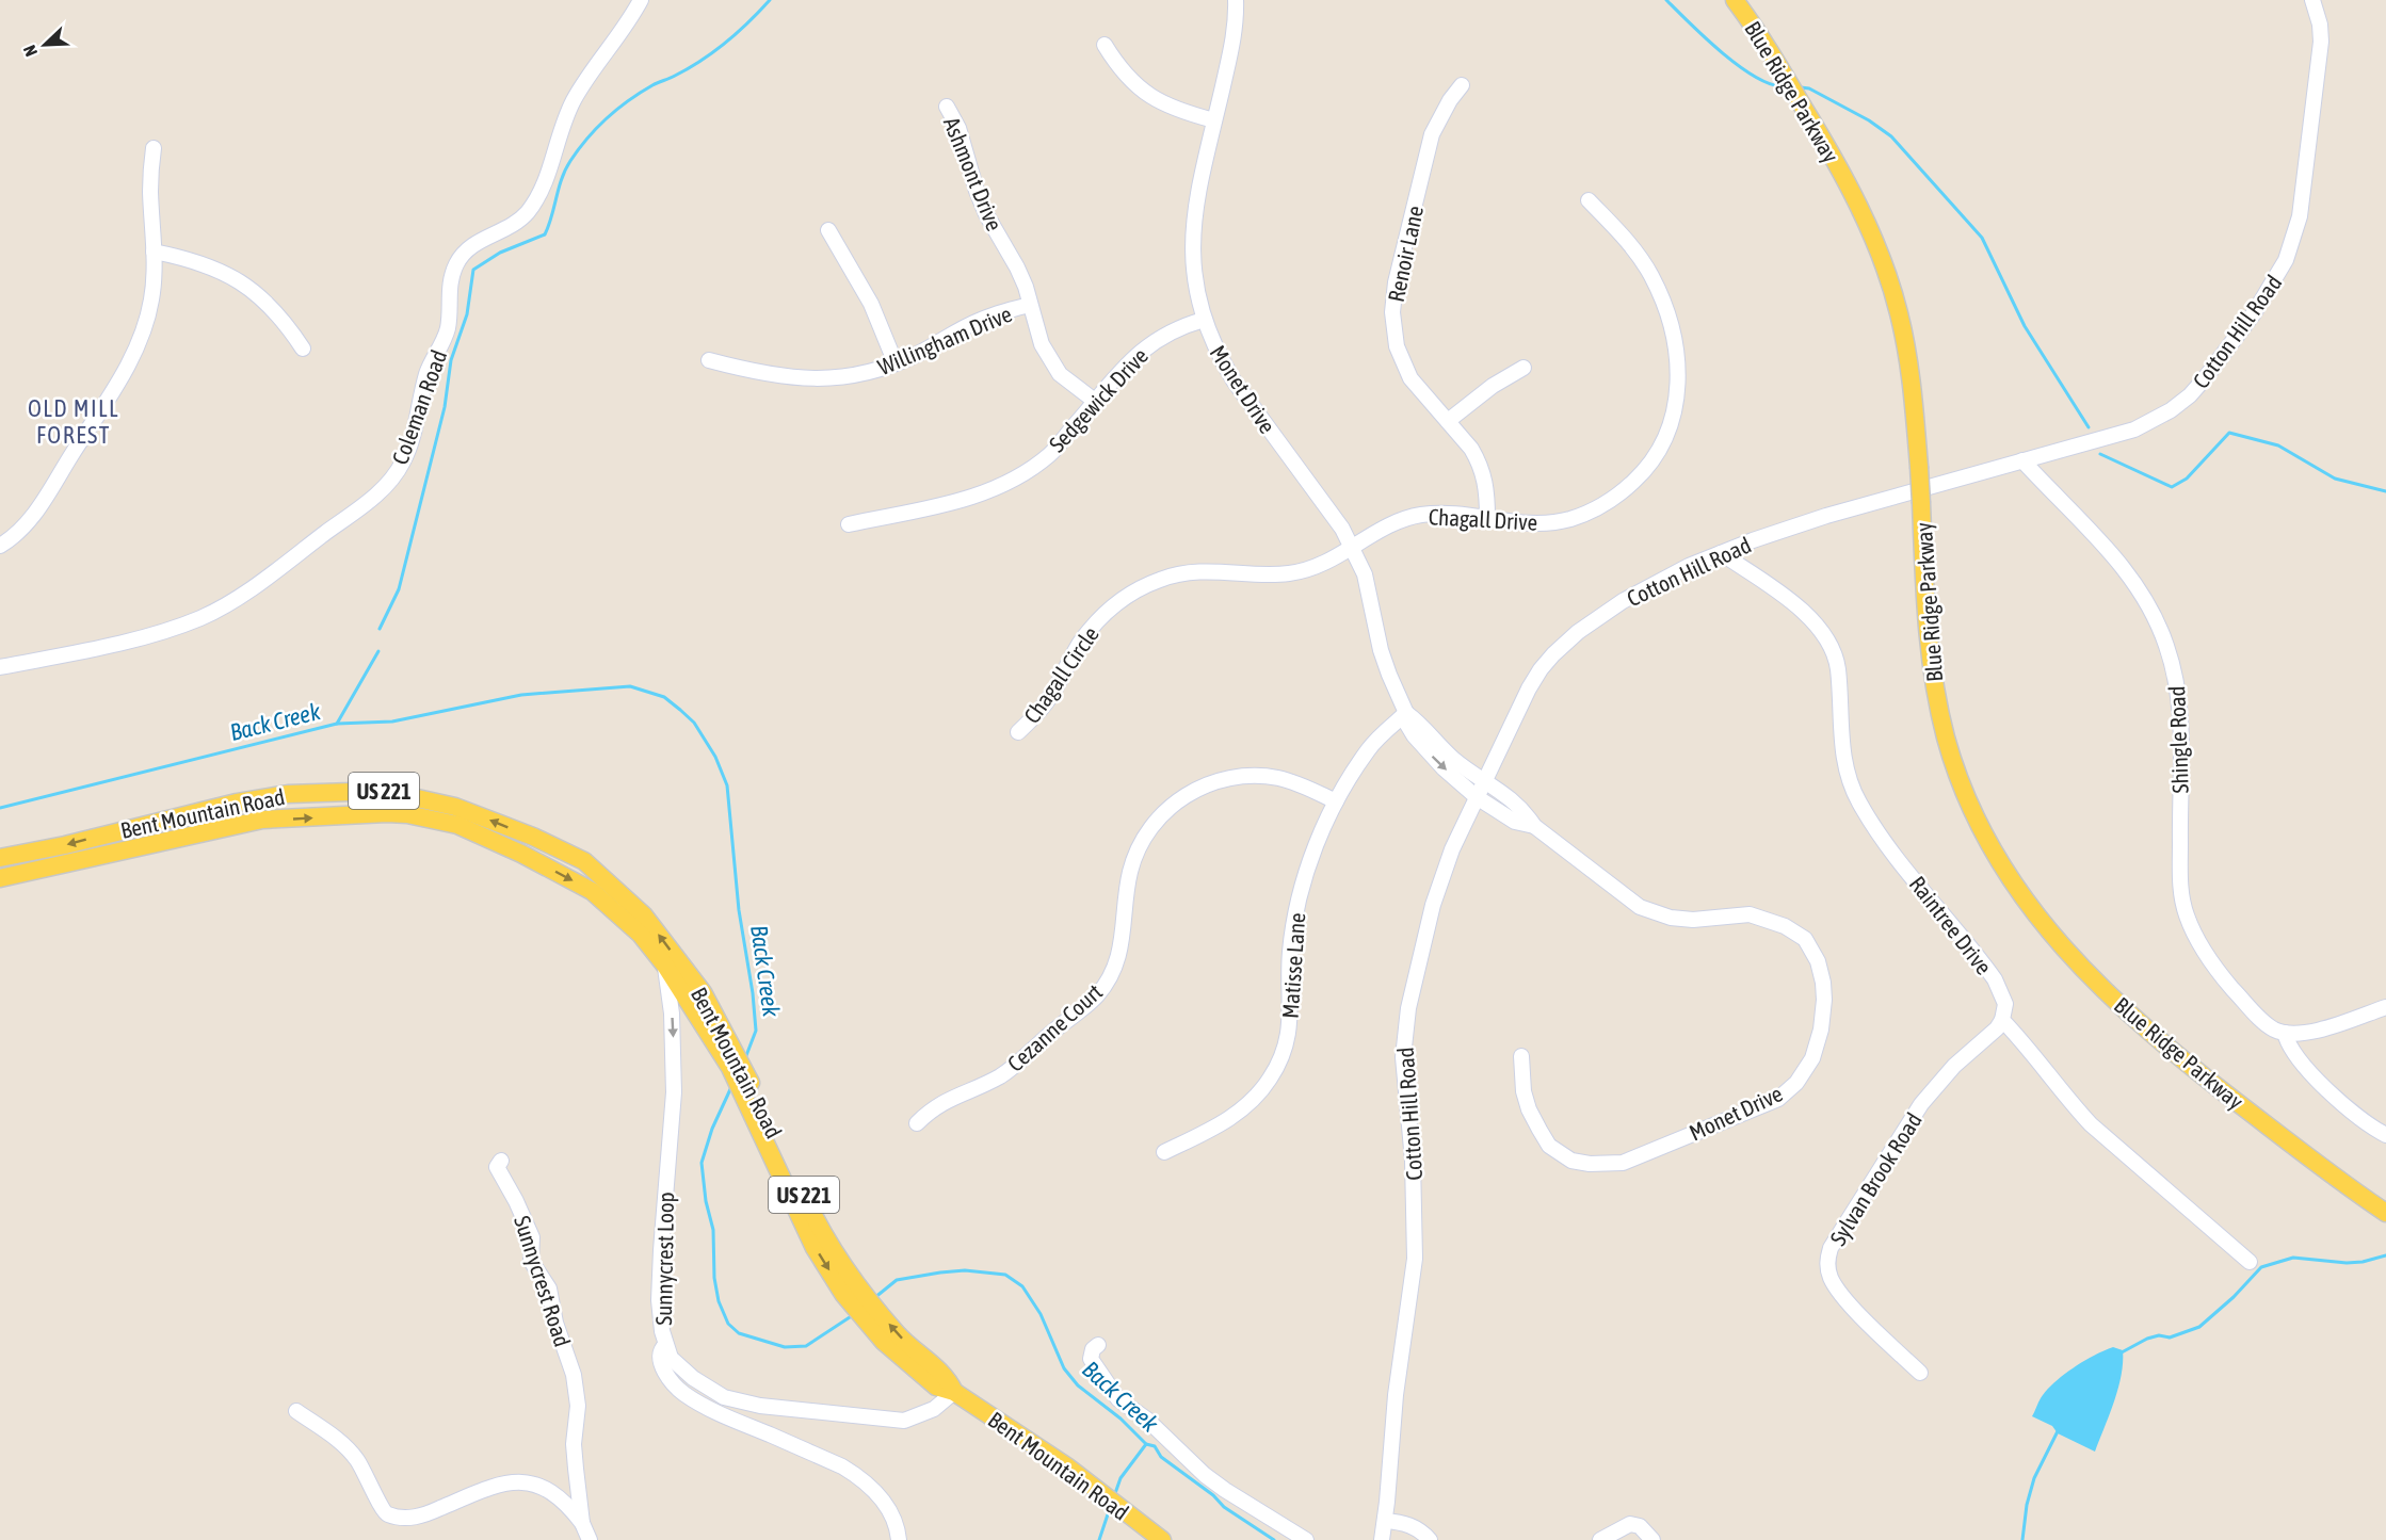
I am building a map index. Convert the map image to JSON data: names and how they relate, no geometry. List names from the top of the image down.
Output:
{
  "streets": {
    "main road": ["Blue Ridge Parkway", "US 221", "Bent Mountain Road"],
    "street": [
      "Ashmont Drive",
      "Renoir Lane",
      "Cotton Hill Road",
      "Willingham Drive",
      "Monet Drive",
      "Sedgewick Drive",
      "Coleman Road",
      "Chagall Drive",
      "Chagall Circle",
      "Shingle Road",
      "Raintree Drive",
      "Matisse Lane",
      "Cezanne Court",
      "Sylvan Brook Road",
      "Sunnycrest Loop",
      "Sunnycrest Road"
    ]
  },
  "crossings": [
    ["Ashmont Drive", "Willingham Drive"],
    ["Ashmont Drive", "Sedgewick Drive"],
    ["Renoir Lane", "Chagall Drive"],
    ["Cotton Hill Road", "Monet Drive"],
    ["Cotton Hill Road", "Shingle Road"],
    ["Cotton Hill Road", "Raintree Drive"],
    ["Monet Drive", "Sedgewick Drive"],
    ["Monet Drive", "Chagall Drive"],
    ["Monet Drive", "Chagall Circle"],
    ["Monet Drive", "Matisse Lane"],
    ["Chagall Drive", "Chagall Circle"],
    ["Bent Mountain Road", "Sunnycrest Loop"],
    ["Raintree Drive", "Sylvan Brook Road"],
    ["Matisse Lane", "Cezanne Court"]
  ],
  "one_way": ["Sunnycrest Loop"],
  "districts": ["OLD MILL FOREST"],
  "water": ["Back Creek"],
  "north": "bottom left"
}
